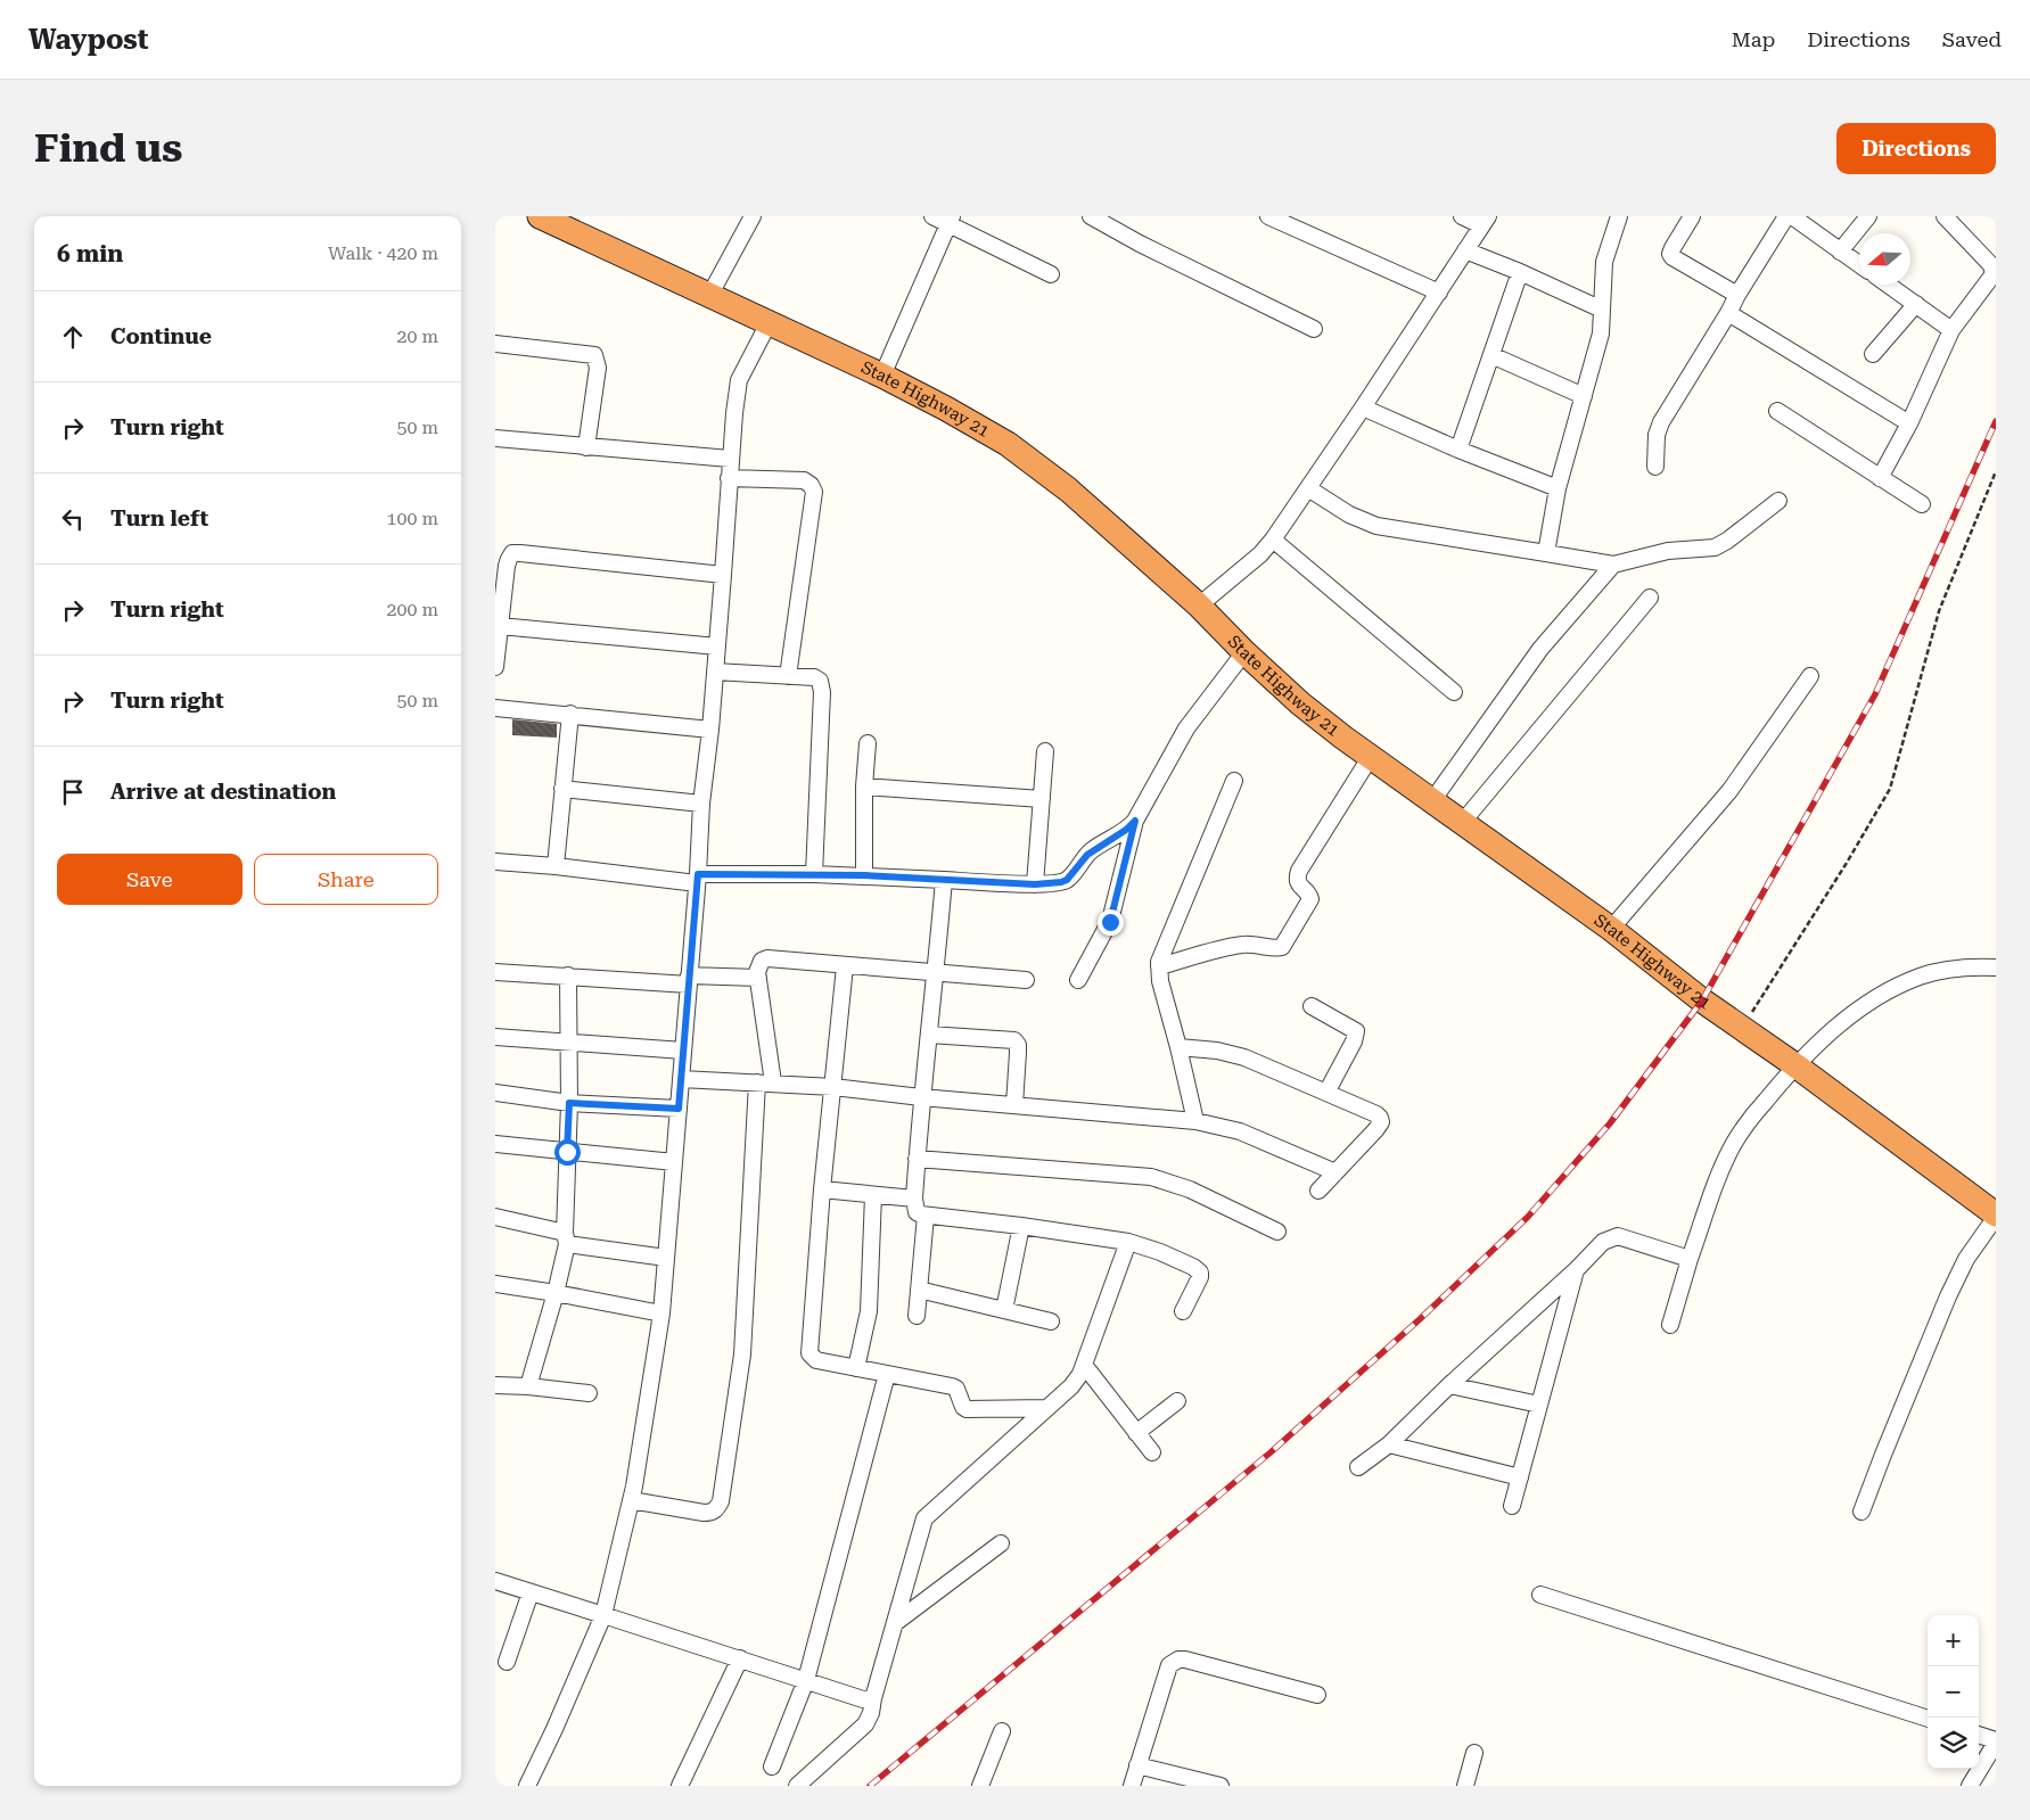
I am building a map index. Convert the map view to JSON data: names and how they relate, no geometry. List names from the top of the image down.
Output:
{
  "streets": {
    "highway": ["State Highway 21"]
  },
  "north": "left",
  "page": {
    "header": "Waypost",
    "nav": ["Map", "Directions", "Saved"],
    "buttons": [
      "Directions",
      ["Save", "Share"]
    ],
    "title": "Find us",
    "heading": ["6 min", "Walk · 420 m"],
    "list": [
      ["Continue", "20 m"],
      ["Turn right", "50 m"],
      ["Turn left", "100 m"],
      ["Turn right", "200 m"],
      ["Turn right", "50 m"],
      "Arrive at destination"
    ],
    "map_buttons": ["+", "−"]
  }
}
